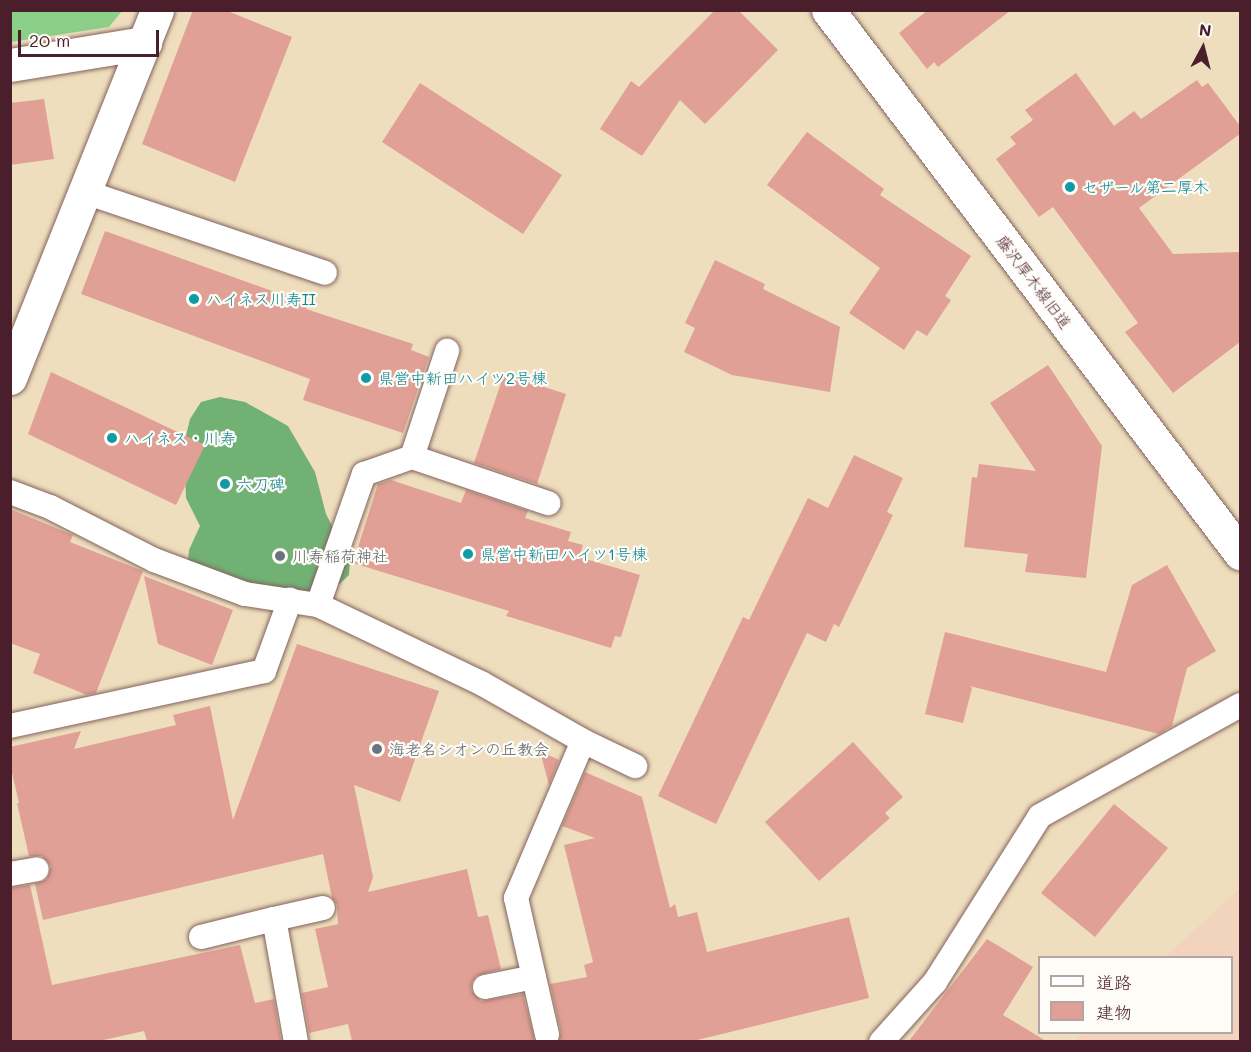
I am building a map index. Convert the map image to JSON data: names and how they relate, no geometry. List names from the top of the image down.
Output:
{
  "streets": {
    "street": ["藤沢厚木線旧道"]
  },
  "places": [
    "セザール第二厚木",
    "ハイネス川寿II",
    "県営中新田ハイツ2号棟",
    "ハイネス・川寿",
    "六刀碑",
    "県営中新田ハイツ1号棟",
    "川寿稲荷神社",
    "海老名シオンの丘教会"
  ],
  "legend": ["道路", "建物"],
  "scale_bar": "20 m",
  "north": "top"
}
